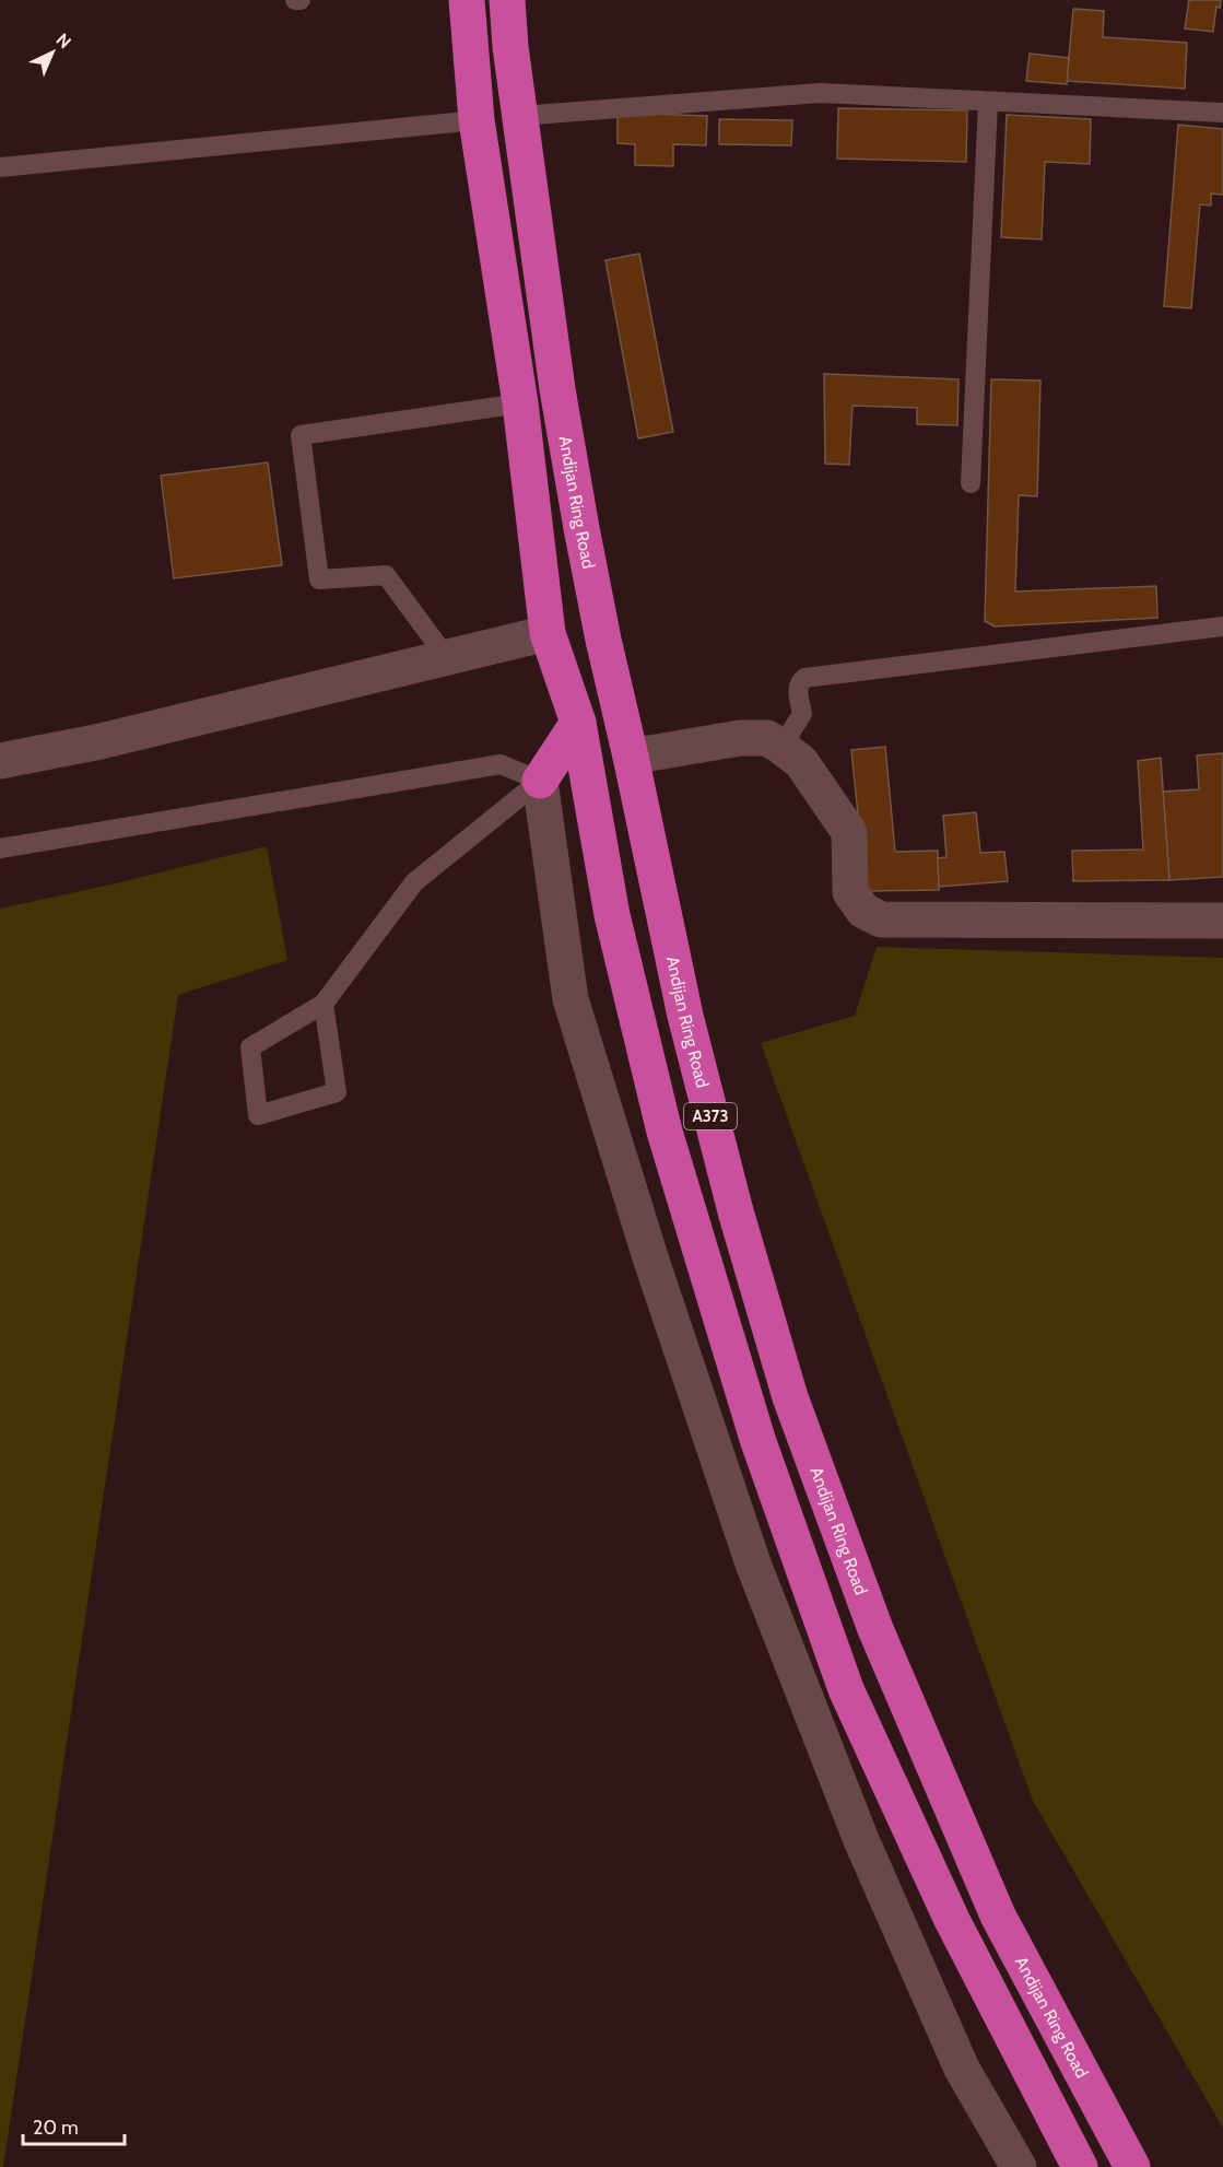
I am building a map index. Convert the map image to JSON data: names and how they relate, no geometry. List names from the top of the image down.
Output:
{
  "streets": {
    "highway": ["Andijan Ring Road", "A373"]
  },
  "scale_bar": "20 m",
  "north": "top right"
}
